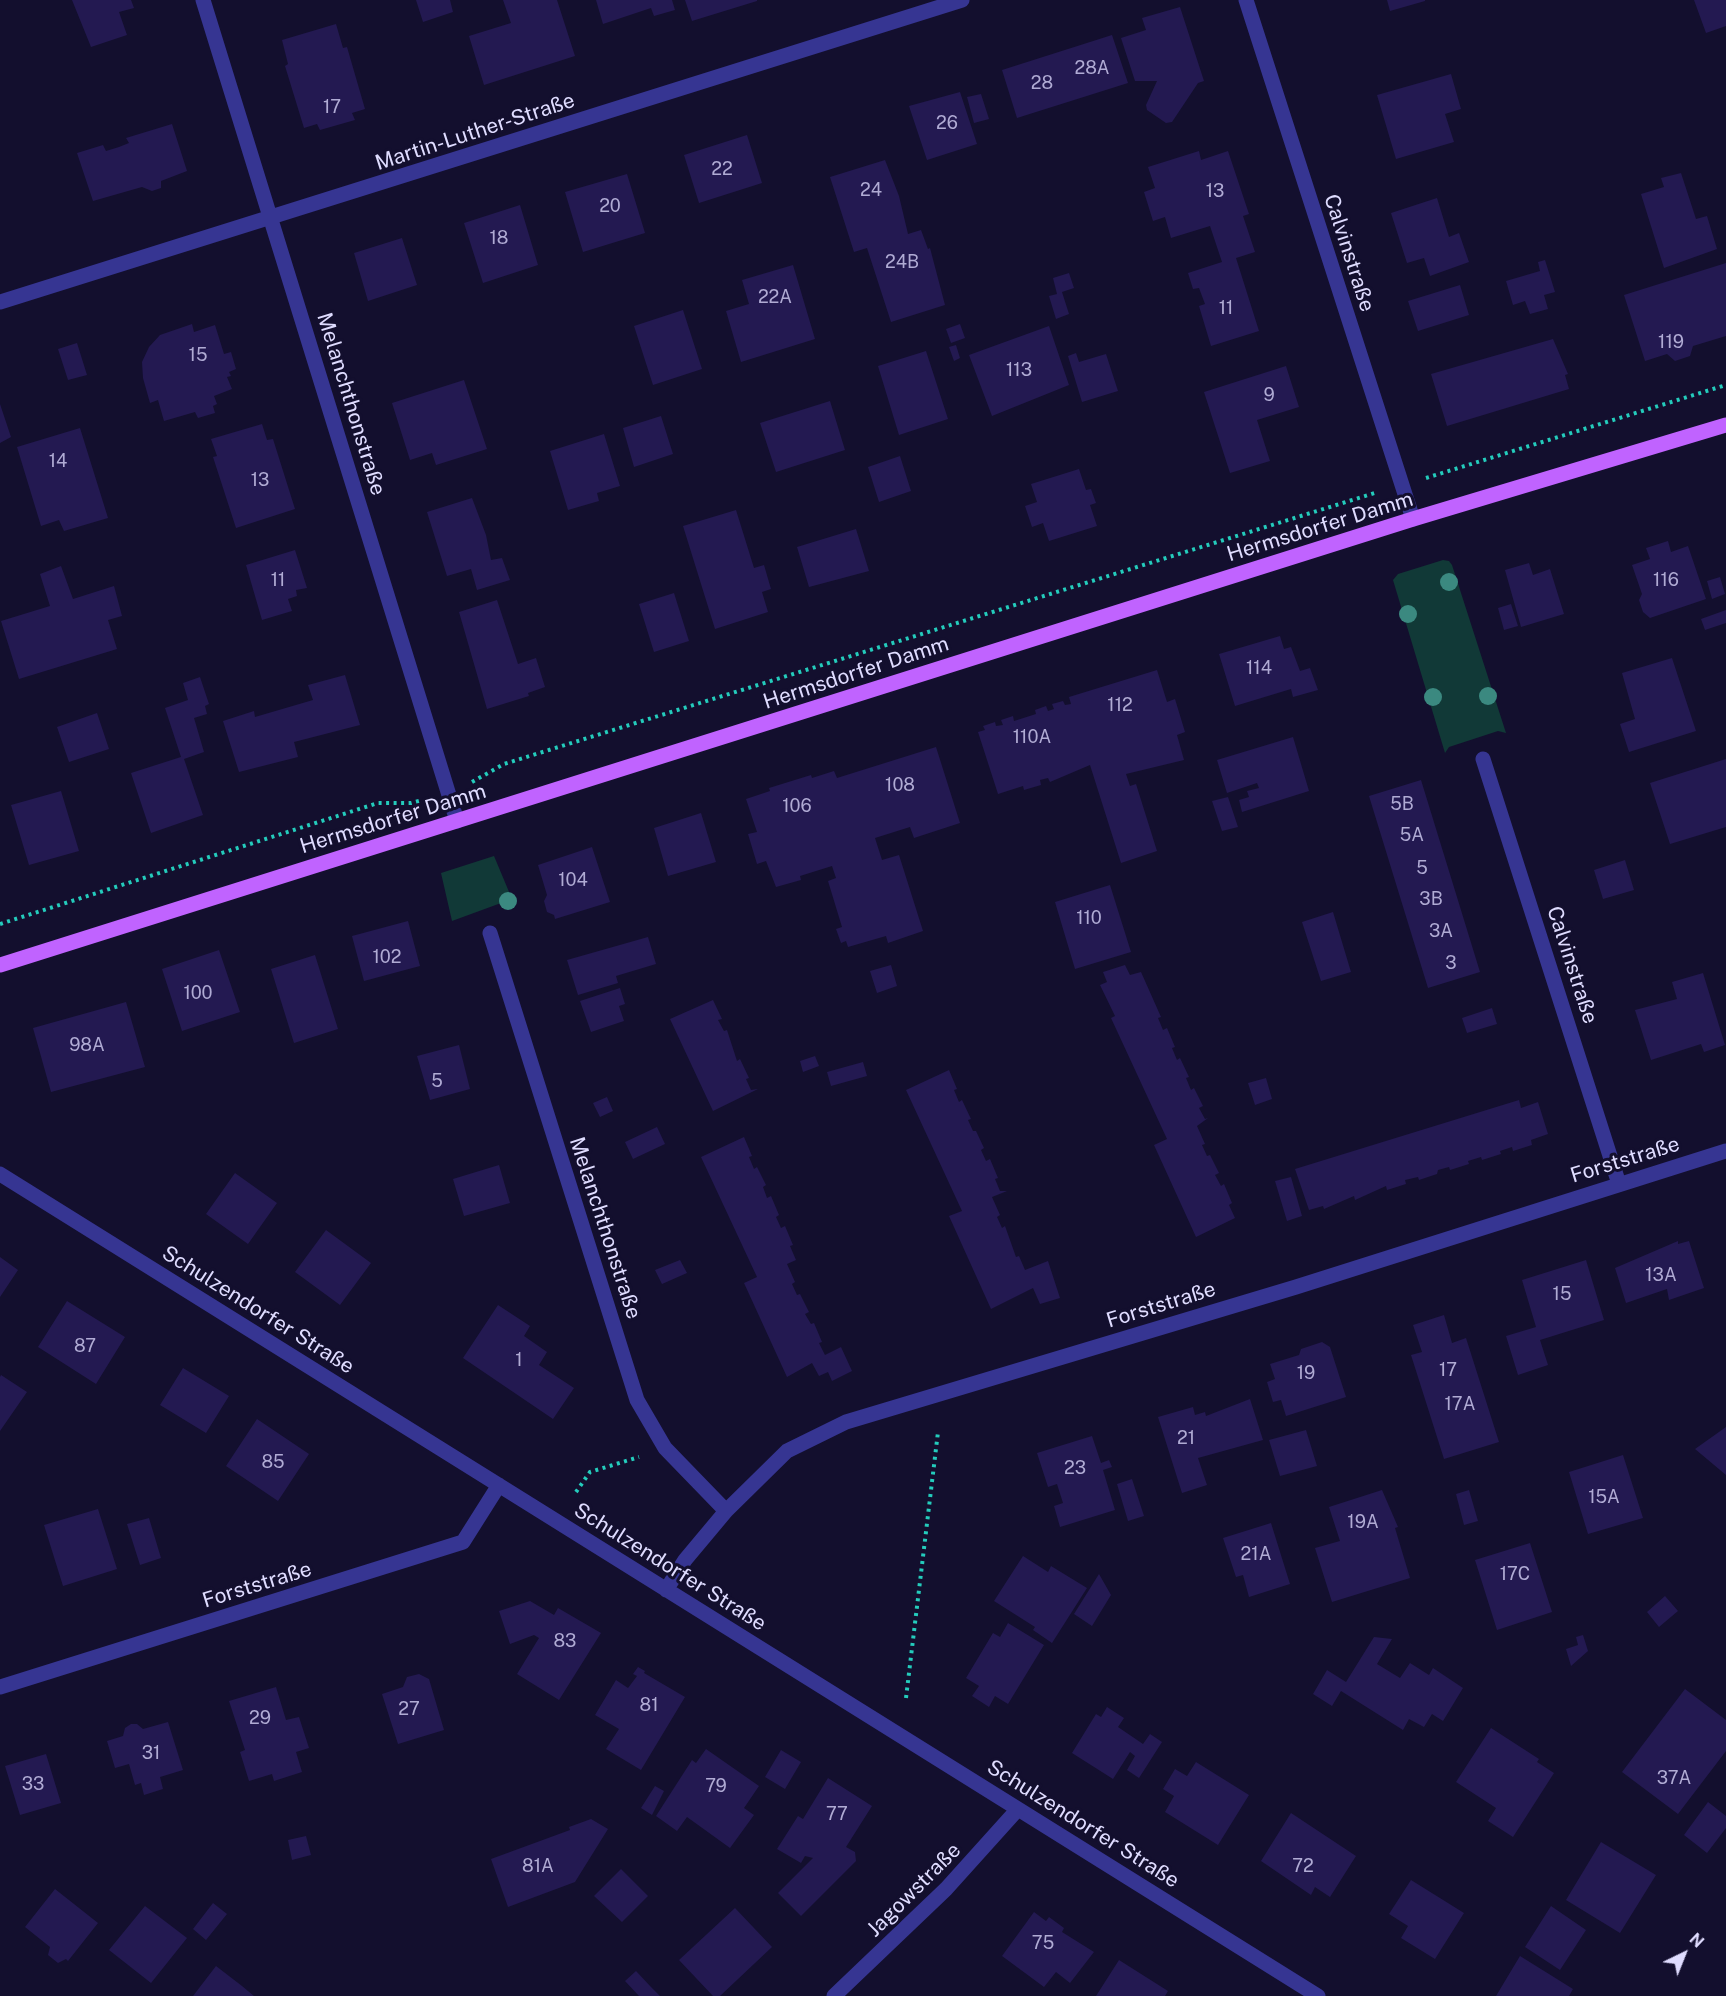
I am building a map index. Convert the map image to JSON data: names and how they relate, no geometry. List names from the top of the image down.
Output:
{
  "streets": {
    "main road": ["Hermsdorfer Damm"],
    "street": [
      "Martin-Luther-Straße",
      "Calvinstraße",
      "Melanchthonstraße",
      "Forststraße",
      "Schulzendorfer Straße",
      "Jagowstraße"
    ]
  },
  "crossings": [
    ["Martin-Luther-Straße", "Melanchthonstraße"],
    ["Calvinstraße", "Hermsdorfer Damm"],
    ["Calvinstraße", "Forststraße"],
    ["Melanchthonstraße", "Hermsdorfer Damm"],
    ["Melanchthonstraße", "Forststraße"],
    ["Forststraße", "Schulzendorfer Straße"],
    ["Schulzendorfer Straße", "Jagowstraße"]
  ],
  "house_numbers": [
    "28A",
    "28",
    "17",
    "26",
    "22",
    "24",
    "13",
    "20",
    "18",
    "24B",
    "22A",
    "11",
    "119",
    "15",
    "113",
    "9",
    "14",
    "13",
    "11",
    "116",
    "114",
    "112",
    "110A",
    "108",
    "5B",
    "106",
    "5A",
    "5",
    "104",
    "3B",
    "110",
    "3A",
    "102",
    "3",
    "100",
    "98A",
    "5",
    "13A",
    "15",
    "87",
    "1",
    "17",
    "19",
    "17A",
    "21",
    "85",
    "23",
    "15A",
    "19A",
    "21A",
    "17C",
    "83",
    "81",
    "27",
    "29",
    "31",
    "37A",
    "33",
    "79",
    "77",
    "81A",
    "72",
    "75"
  ],
  "north": "top right"
}
